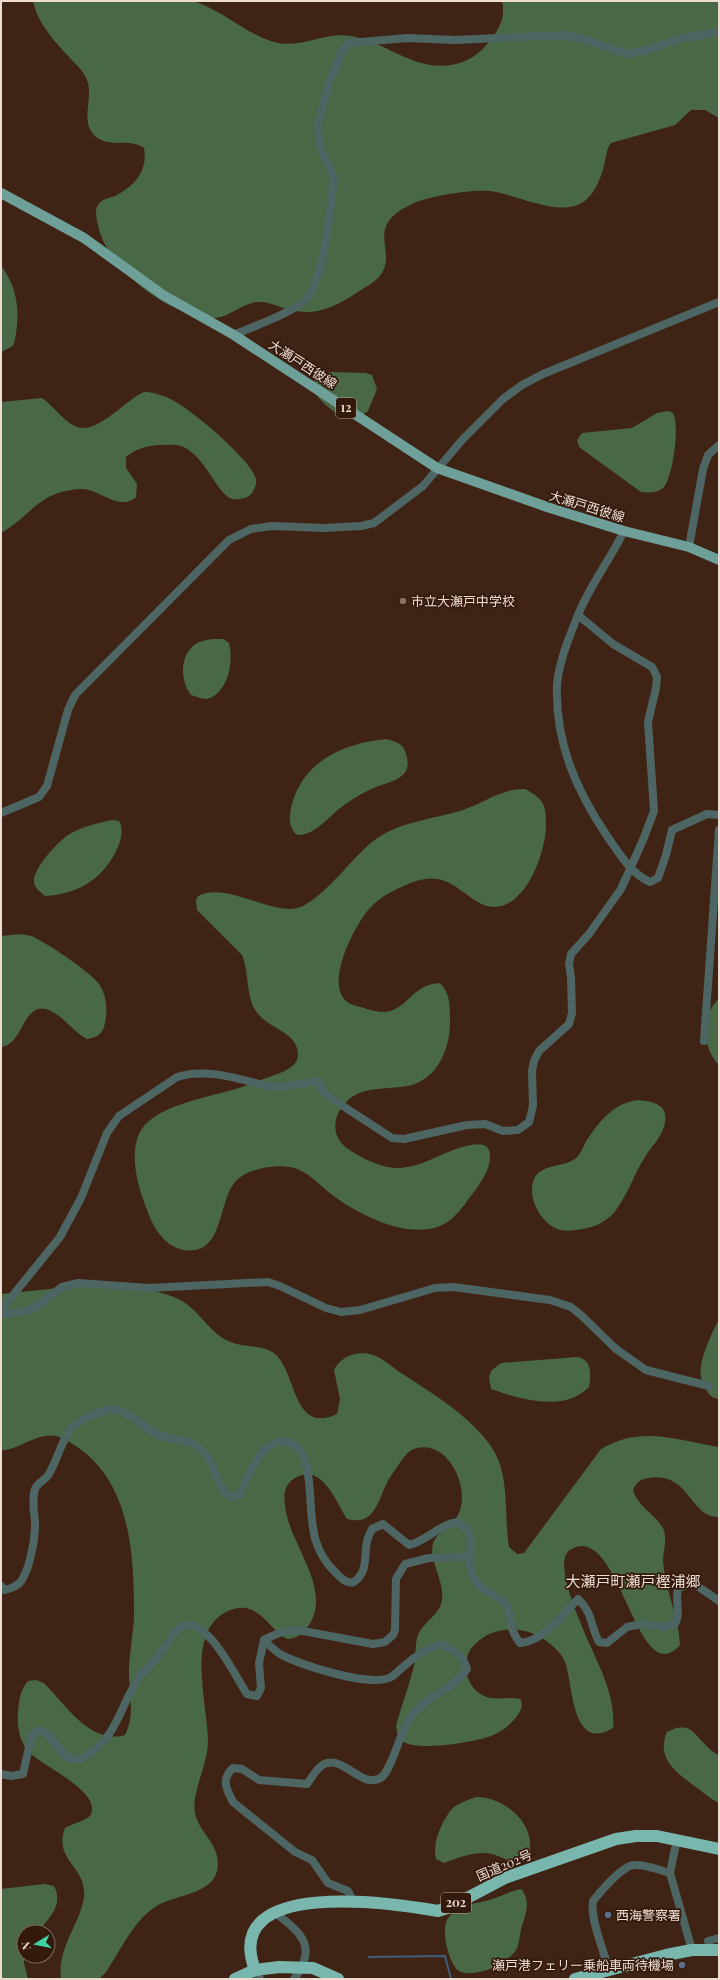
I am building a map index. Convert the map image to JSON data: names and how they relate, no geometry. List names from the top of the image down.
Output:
{
  "streets": {
    "highway": ["国道202号", "202"],
    "main road": ["大瀬戸西彼線", "12"]
  },
  "districts": ["大瀬戸町瀬戸樫浦郷"],
  "places": ["市立大瀬戸中学校", "西海警察署", "瀬戸港フェリー乗船車両待機場"],
  "north": "left"
}
